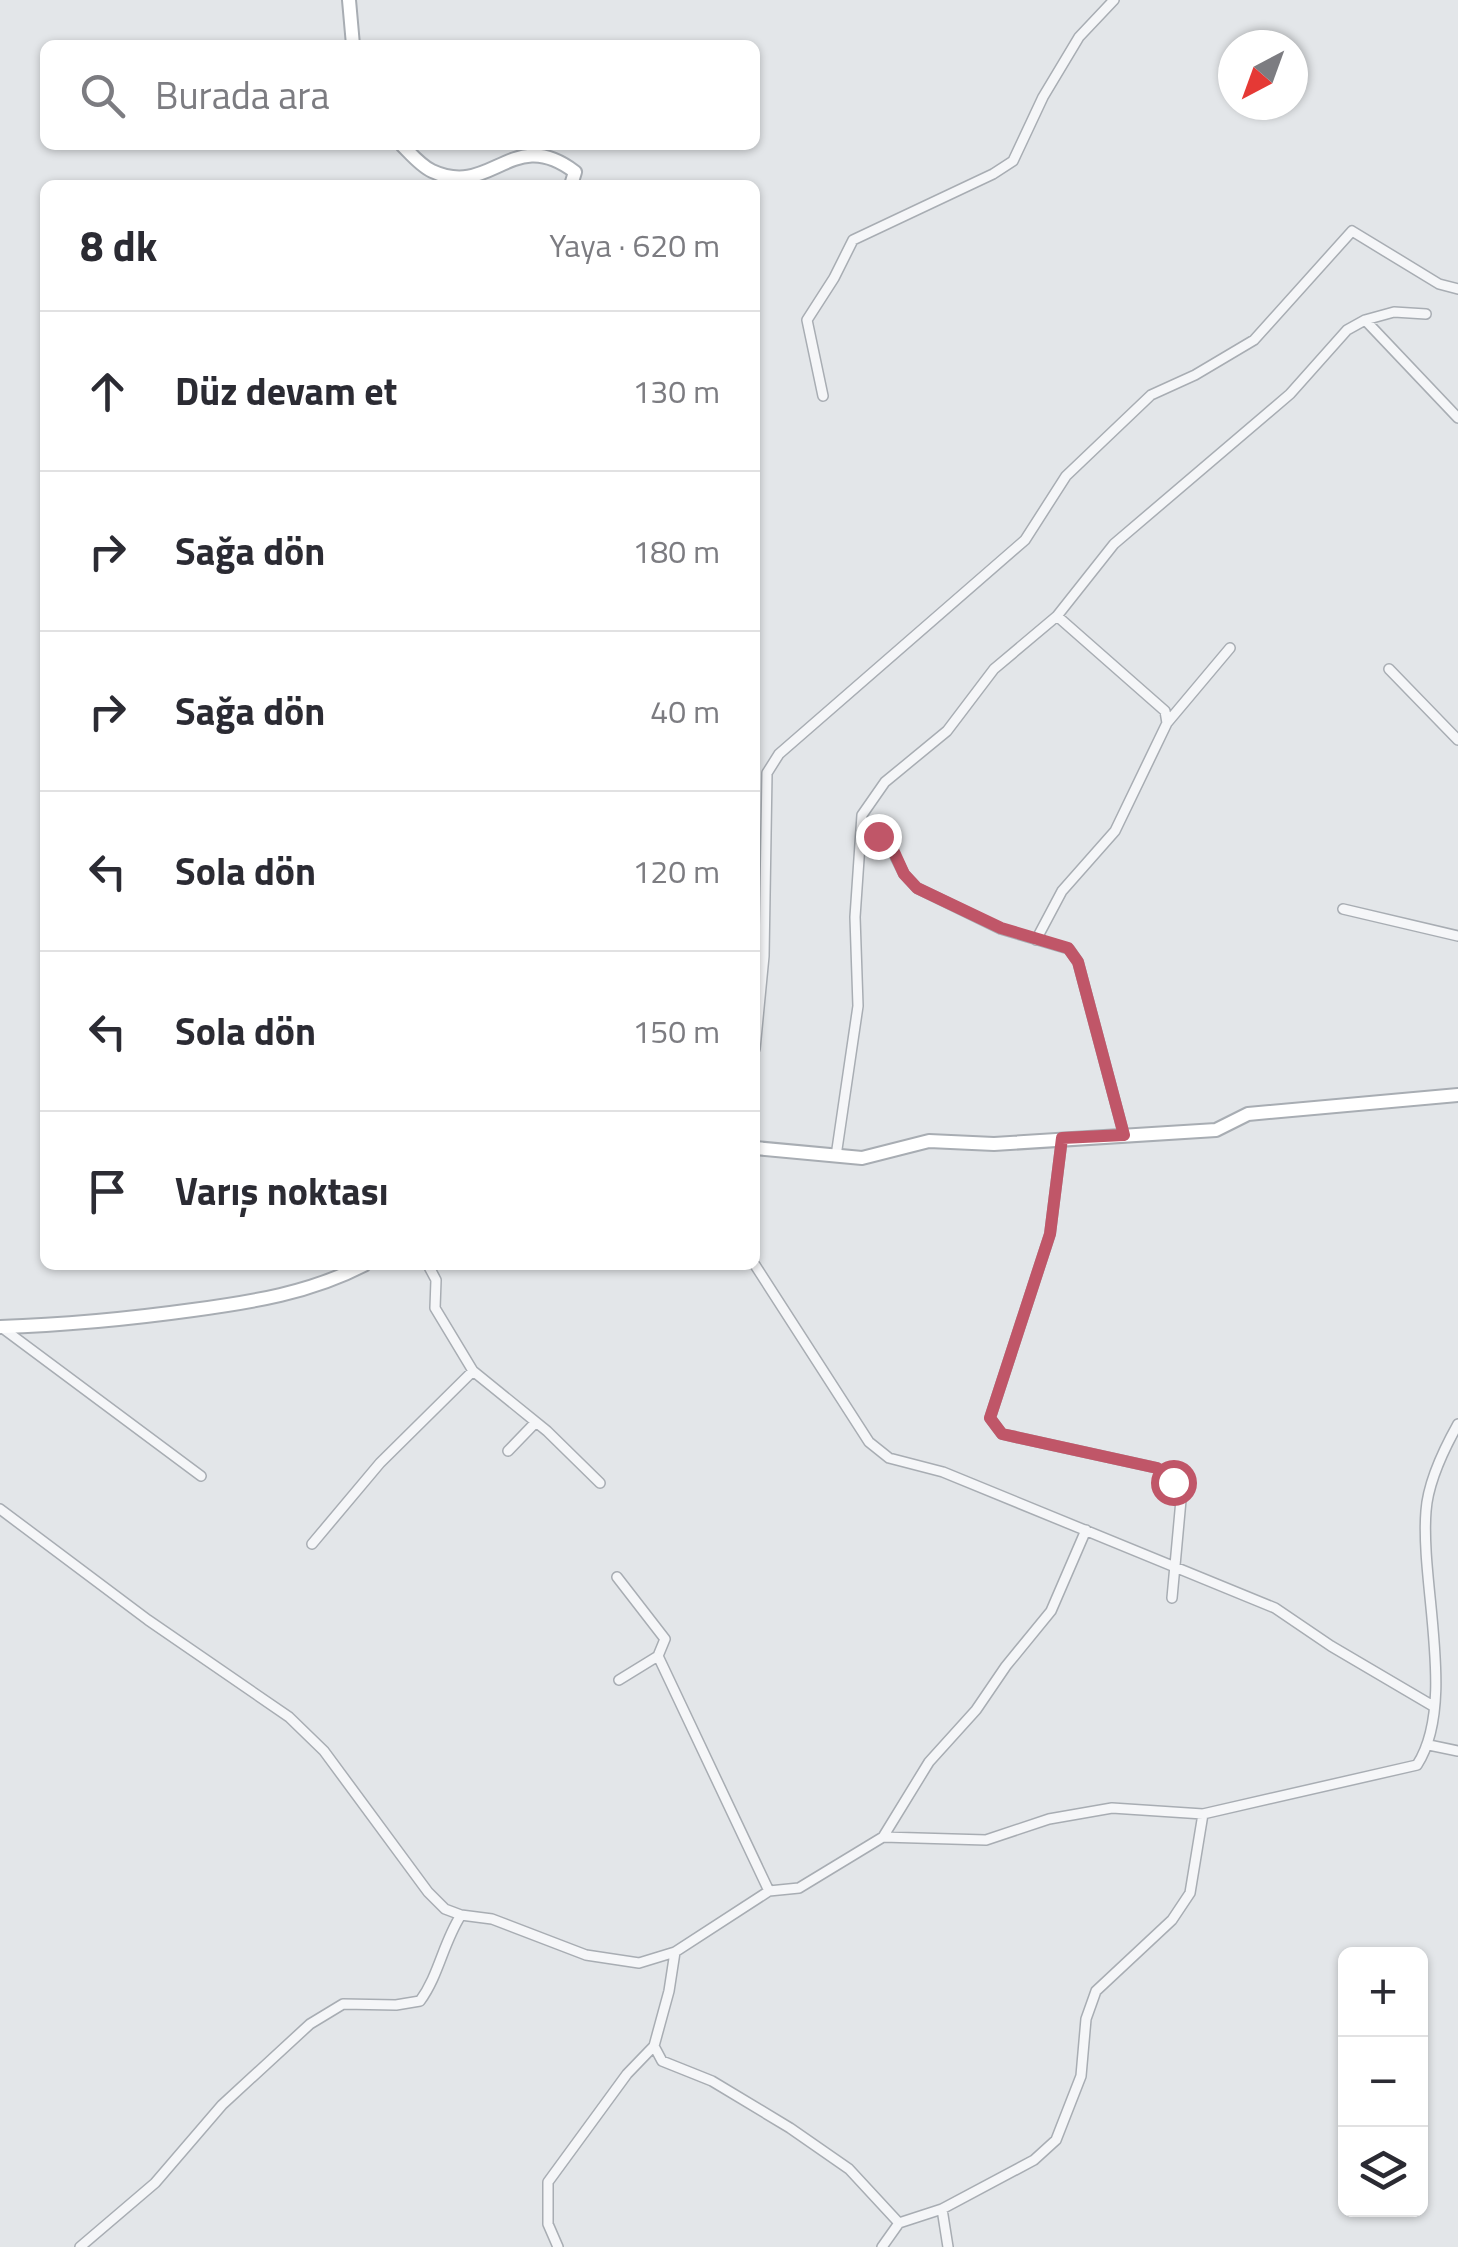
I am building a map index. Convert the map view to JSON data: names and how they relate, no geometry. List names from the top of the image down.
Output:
{
  "north": "bottom left",
  "page": {
    "search": "Burada ara",
    "heading": ["8 dk", "Yaya · 620 m"],
    "list": [
      ["Düz devam et", "130 m"],
      ["Sağa dön", "180 m"],
      ["Sağa dön", "40 m"],
      ["Sola dön", "120 m"],
      ["Sola dön", "150 m"],
      "Varış noktası"
    ],
    "map_buttons": ["+", "−"]
  }
}
